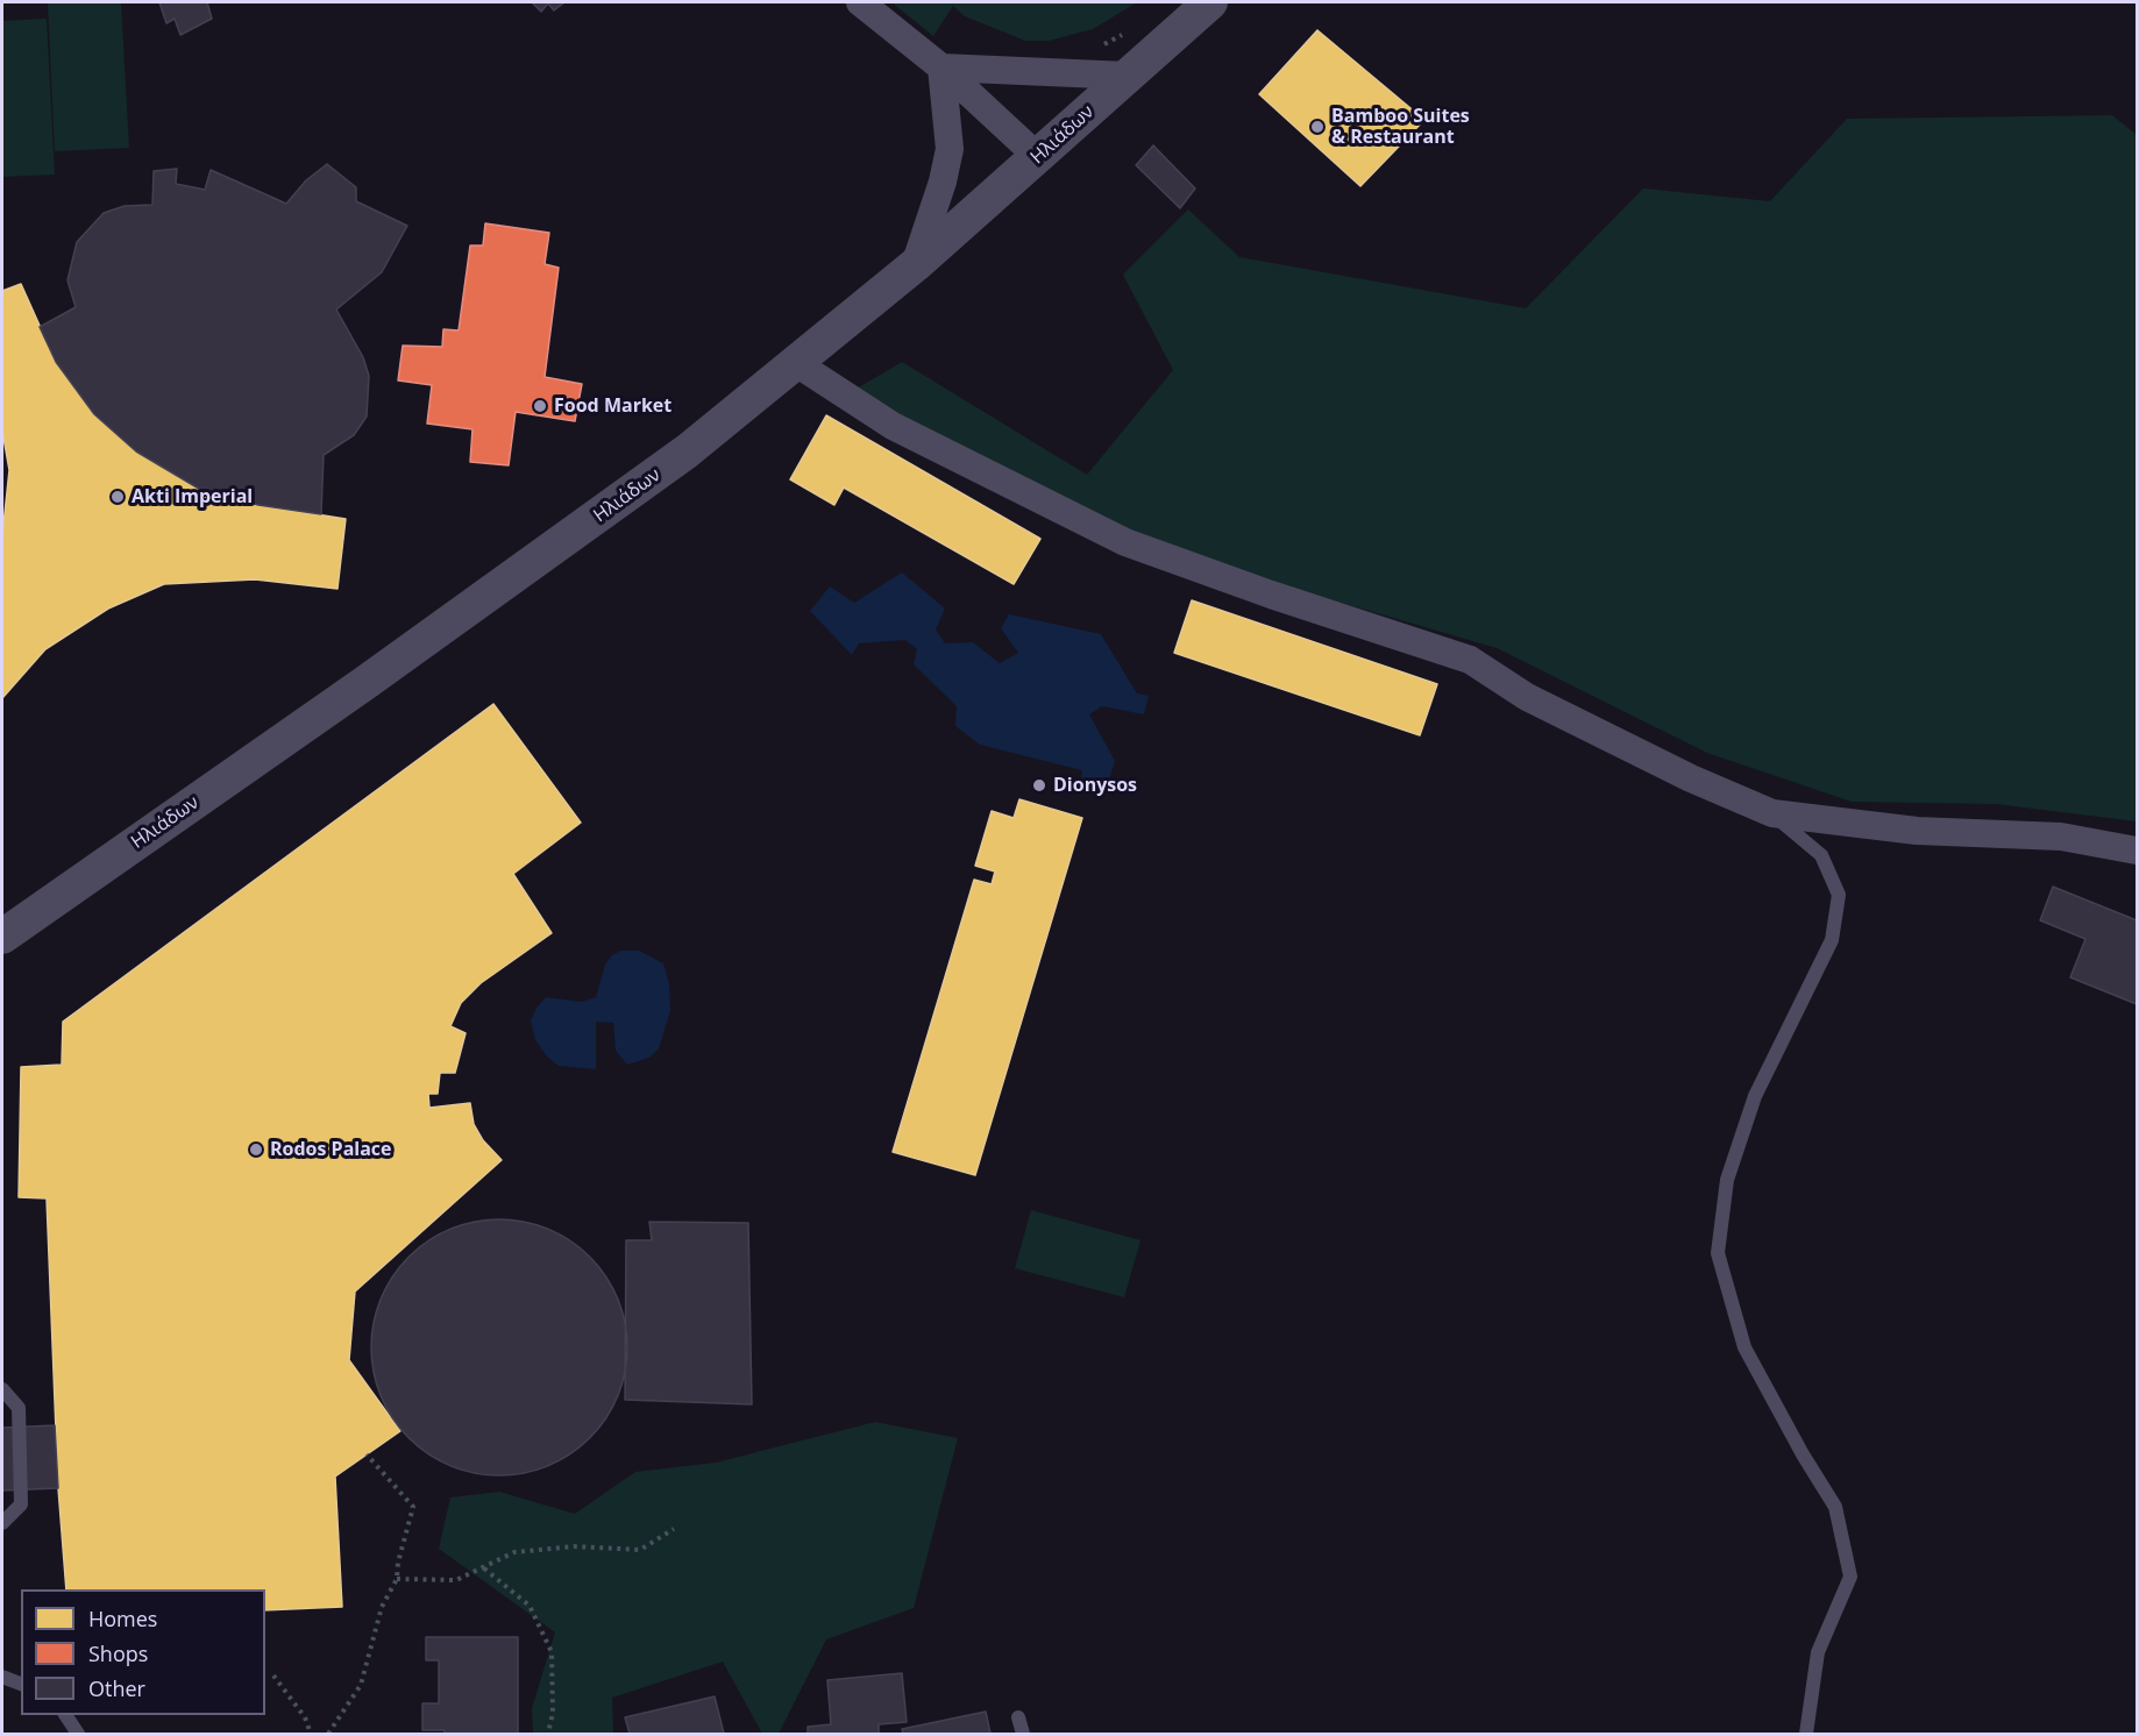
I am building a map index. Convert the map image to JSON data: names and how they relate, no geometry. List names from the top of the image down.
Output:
{
  "streets": {
    "street": ["Ηλιάδων"]
  },
  "places": [
    "Bamboo Suites & Restaurant",
    "Food Market",
    "Akti Imperial",
    "Dionysos",
    "Rodos Palace"
  ],
  "legend": ["Homes", "Shops", "Other"]
}
